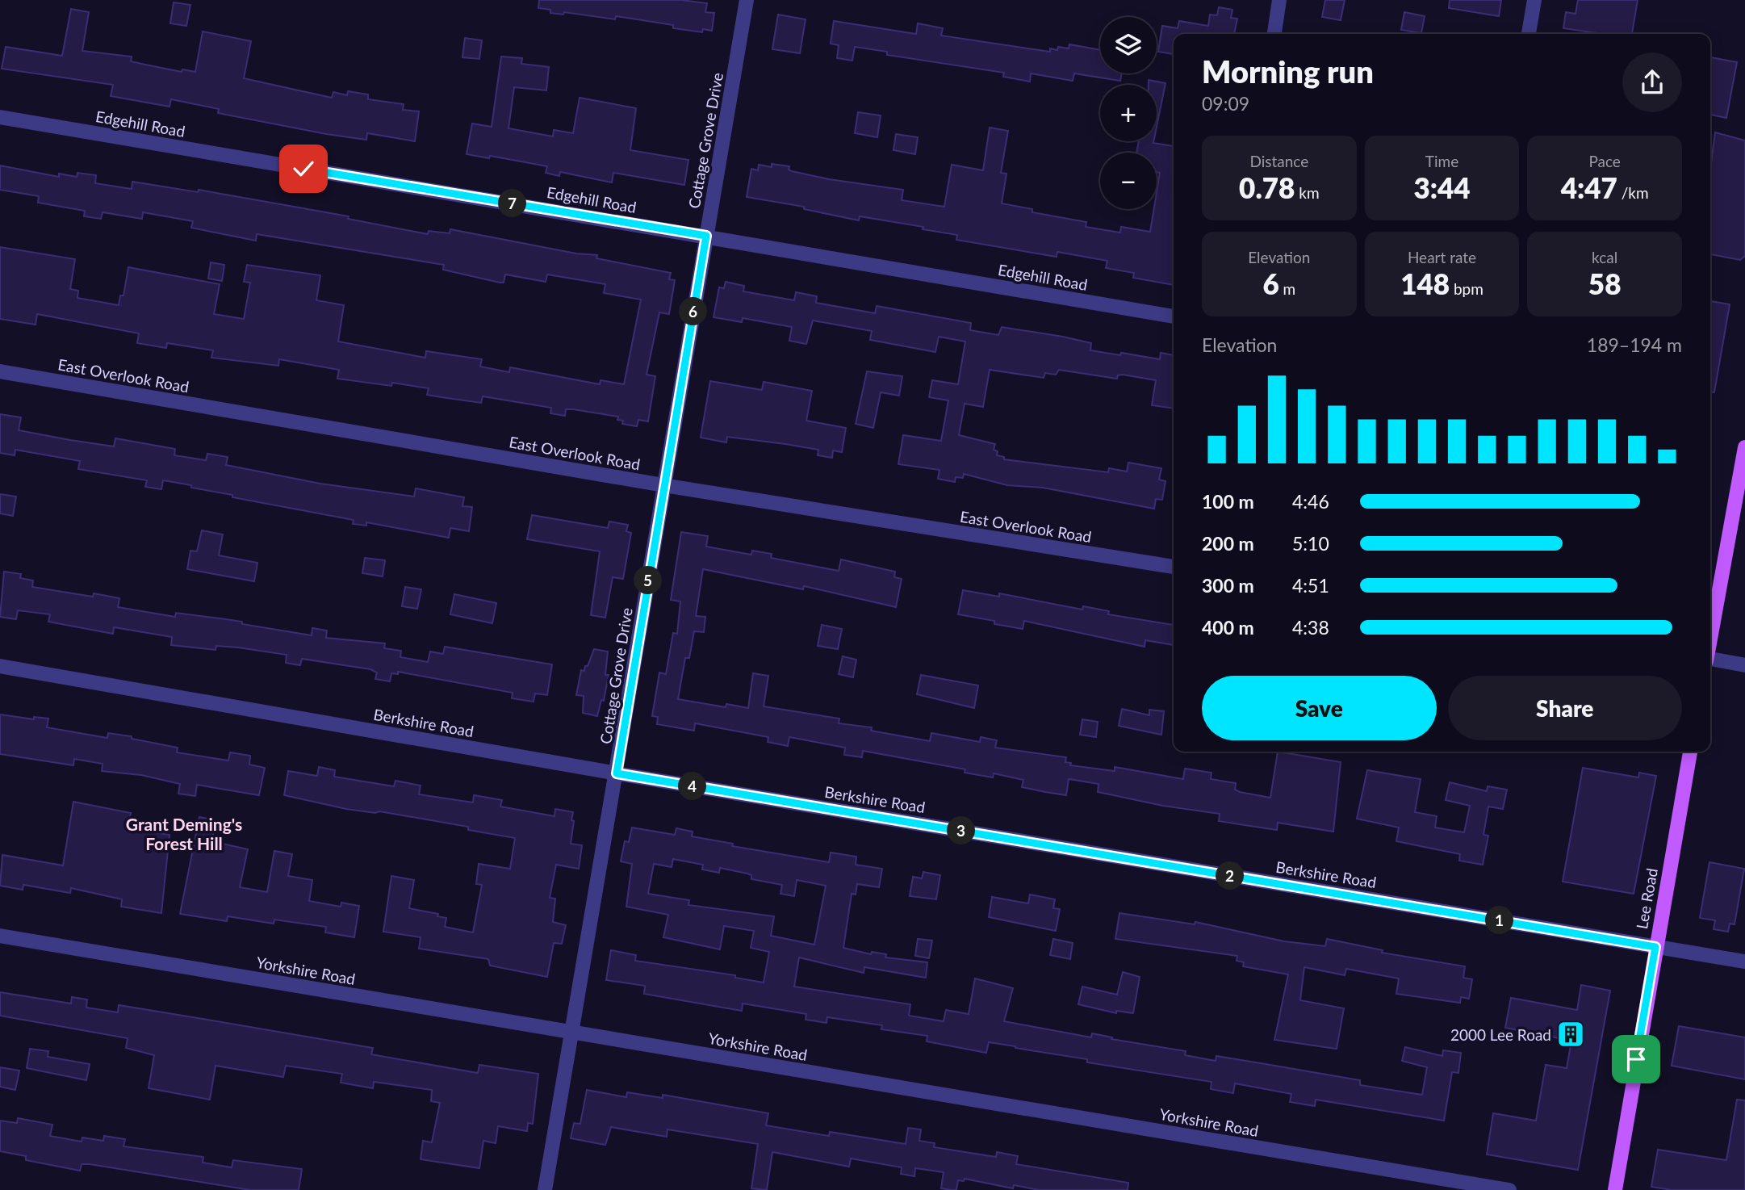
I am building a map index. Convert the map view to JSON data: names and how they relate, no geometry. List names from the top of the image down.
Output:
{
  "streets": {
    "main road": ["Lee Road"],
    "street": [
      "Edgehill Road",
      "Cottage Grove Drive",
      "East Overlook Road",
      "Berkshire Road",
      "Yorkshire Road"
    ]
  },
  "crossings": [
    ["Edgehill Road", "Cottage Grove Drive"],
    ["Cottage Grove Drive", "East Overlook Road"],
    ["Cottage Grove Drive", "Berkshire Road"],
    ["Cottage Grove Drive", "Yorkshire Road"],
    ["Berkshire Road", "Lee Road"]
  ],
  "districts": ["Grant Deming's Forest Hill"],
  "places": {
    "building": ["2000 Lee Road"]
  },
  "page": {
    "map_buttons": ["+", "−"],
    "heading": ["Morning run", "09:09"],
    "stats": [
      ["Distance", "0.78 km"],
      ["Time", "3:44"],
      ["Pace", "4:47 /km"],
      ["Elevation", "6 m"],
      ["Heart rate", "148 bpm"],
      ["kcal", "58"]
    ],
    "pins": [
      "7",
      "6",
      "5",
      "4",
      "3",
      "2",
      "1"
    ],
    "chart": ["Elevation", "189–194 m"],
    "list": [
      {
        "name": "100 m",
        "note": "4:46"
      },
      {
        "name": "200 m",
        "note": "5:10"
      },
      {
        "name": "300 m",
        "note": "4:51"
      },
      {
        "name": "400 m",
        "note": "4:38"
      }
    ],
    "buttons": ["Save", "Share"]
  }
}
